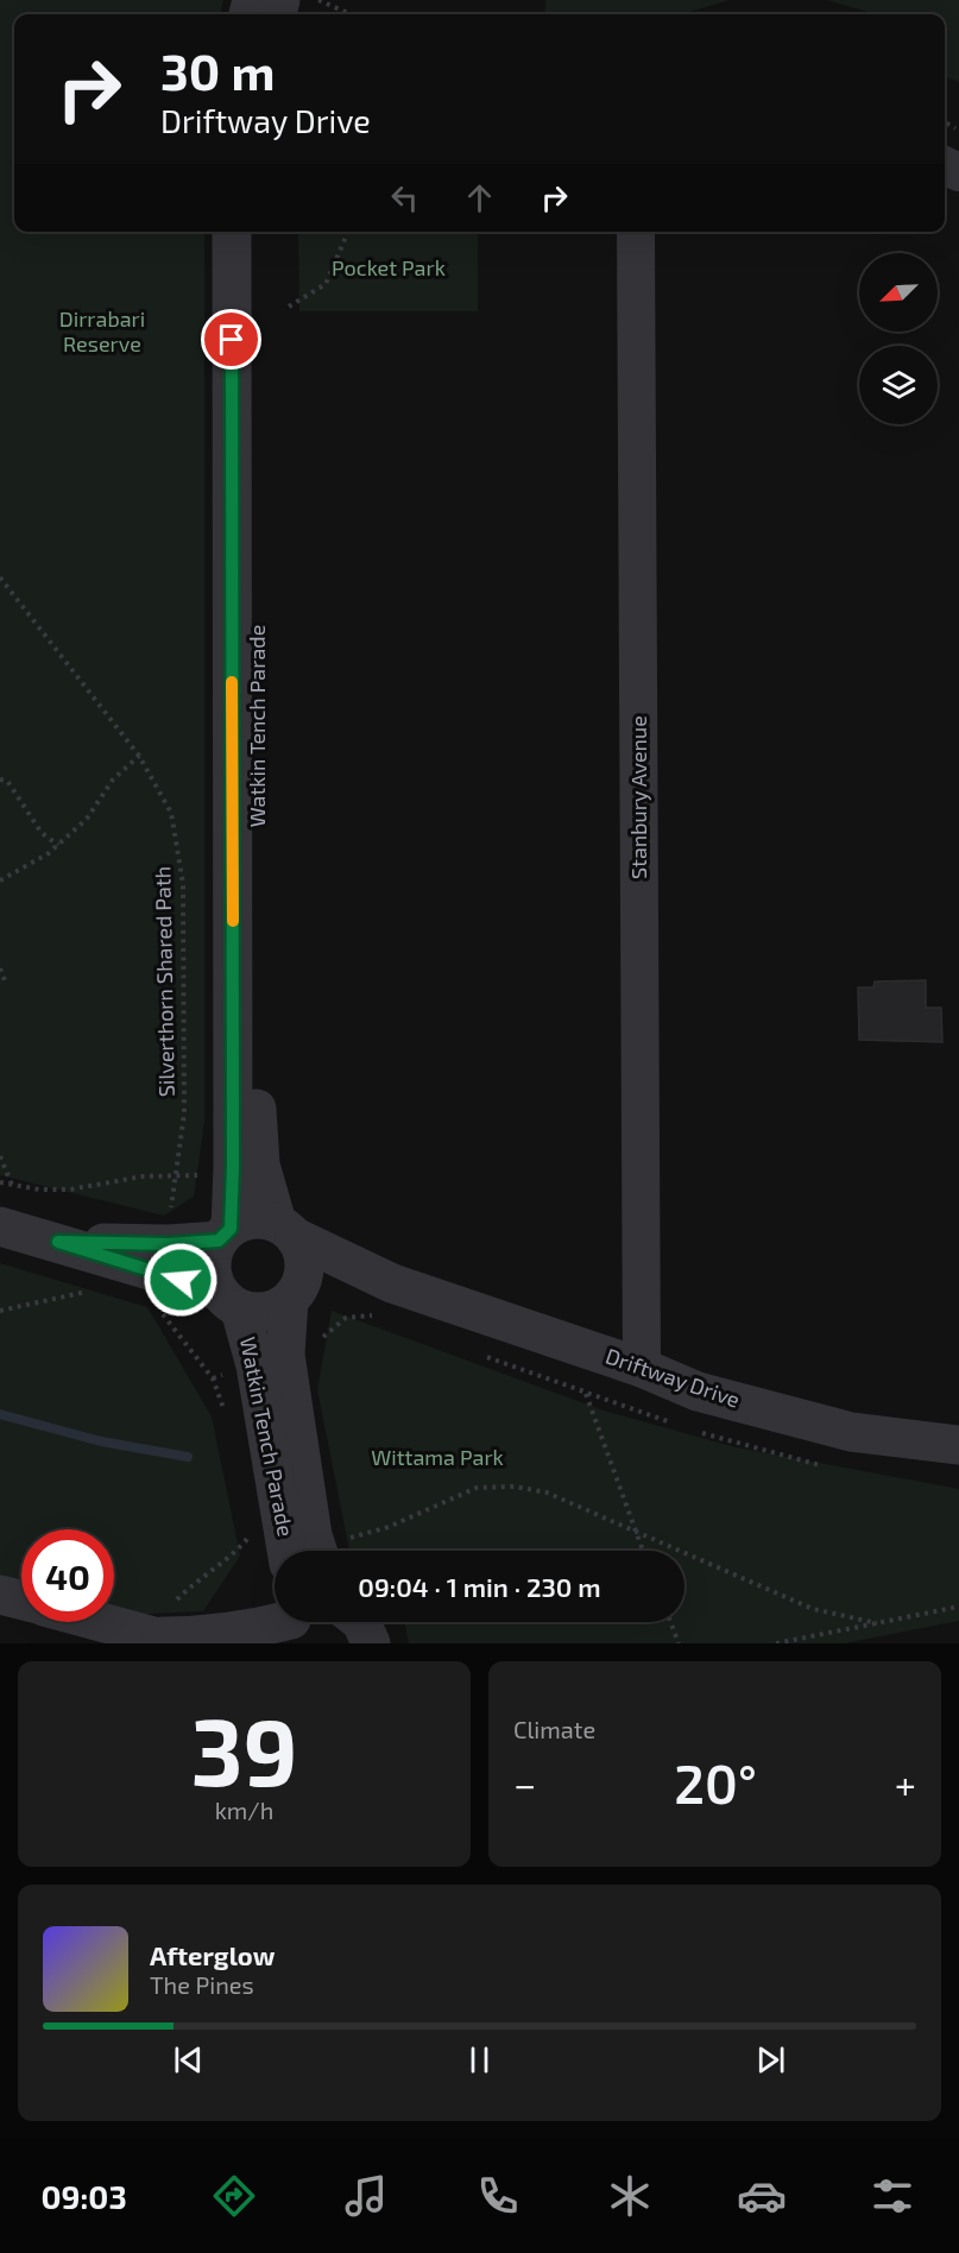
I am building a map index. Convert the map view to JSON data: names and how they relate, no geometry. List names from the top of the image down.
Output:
{
  "streets": {
    "street": ["Watkin Tench Parade", "Stanbury Avenue", "Driftway Drive"],
    "path": ["Silverthorn Shared Path"]
  },
  "crossings": [
    ["Watkin Tench Parade", "Driftway Drive"],
    ["Stanbury Avenue", "Driftway Drive"]
  ],
  "parks": ["Pocket Park", "Dirrabari Reserve", "Wittama Park"],
  "north": "bottom left",
  "page": {
    "turn": ["30 m", "Driftway Drive"],
    "limit": "40",
    "trip": "09:04 · 1 min · 230 m",
    "tile": [
      ["39", "km/h"],
      "Climate"
    ],
    "heat": ["−", "20°", "+"],
    "song": ["Afterglow", "The Pines"],
    "tabs": "09:03"
  }
}
